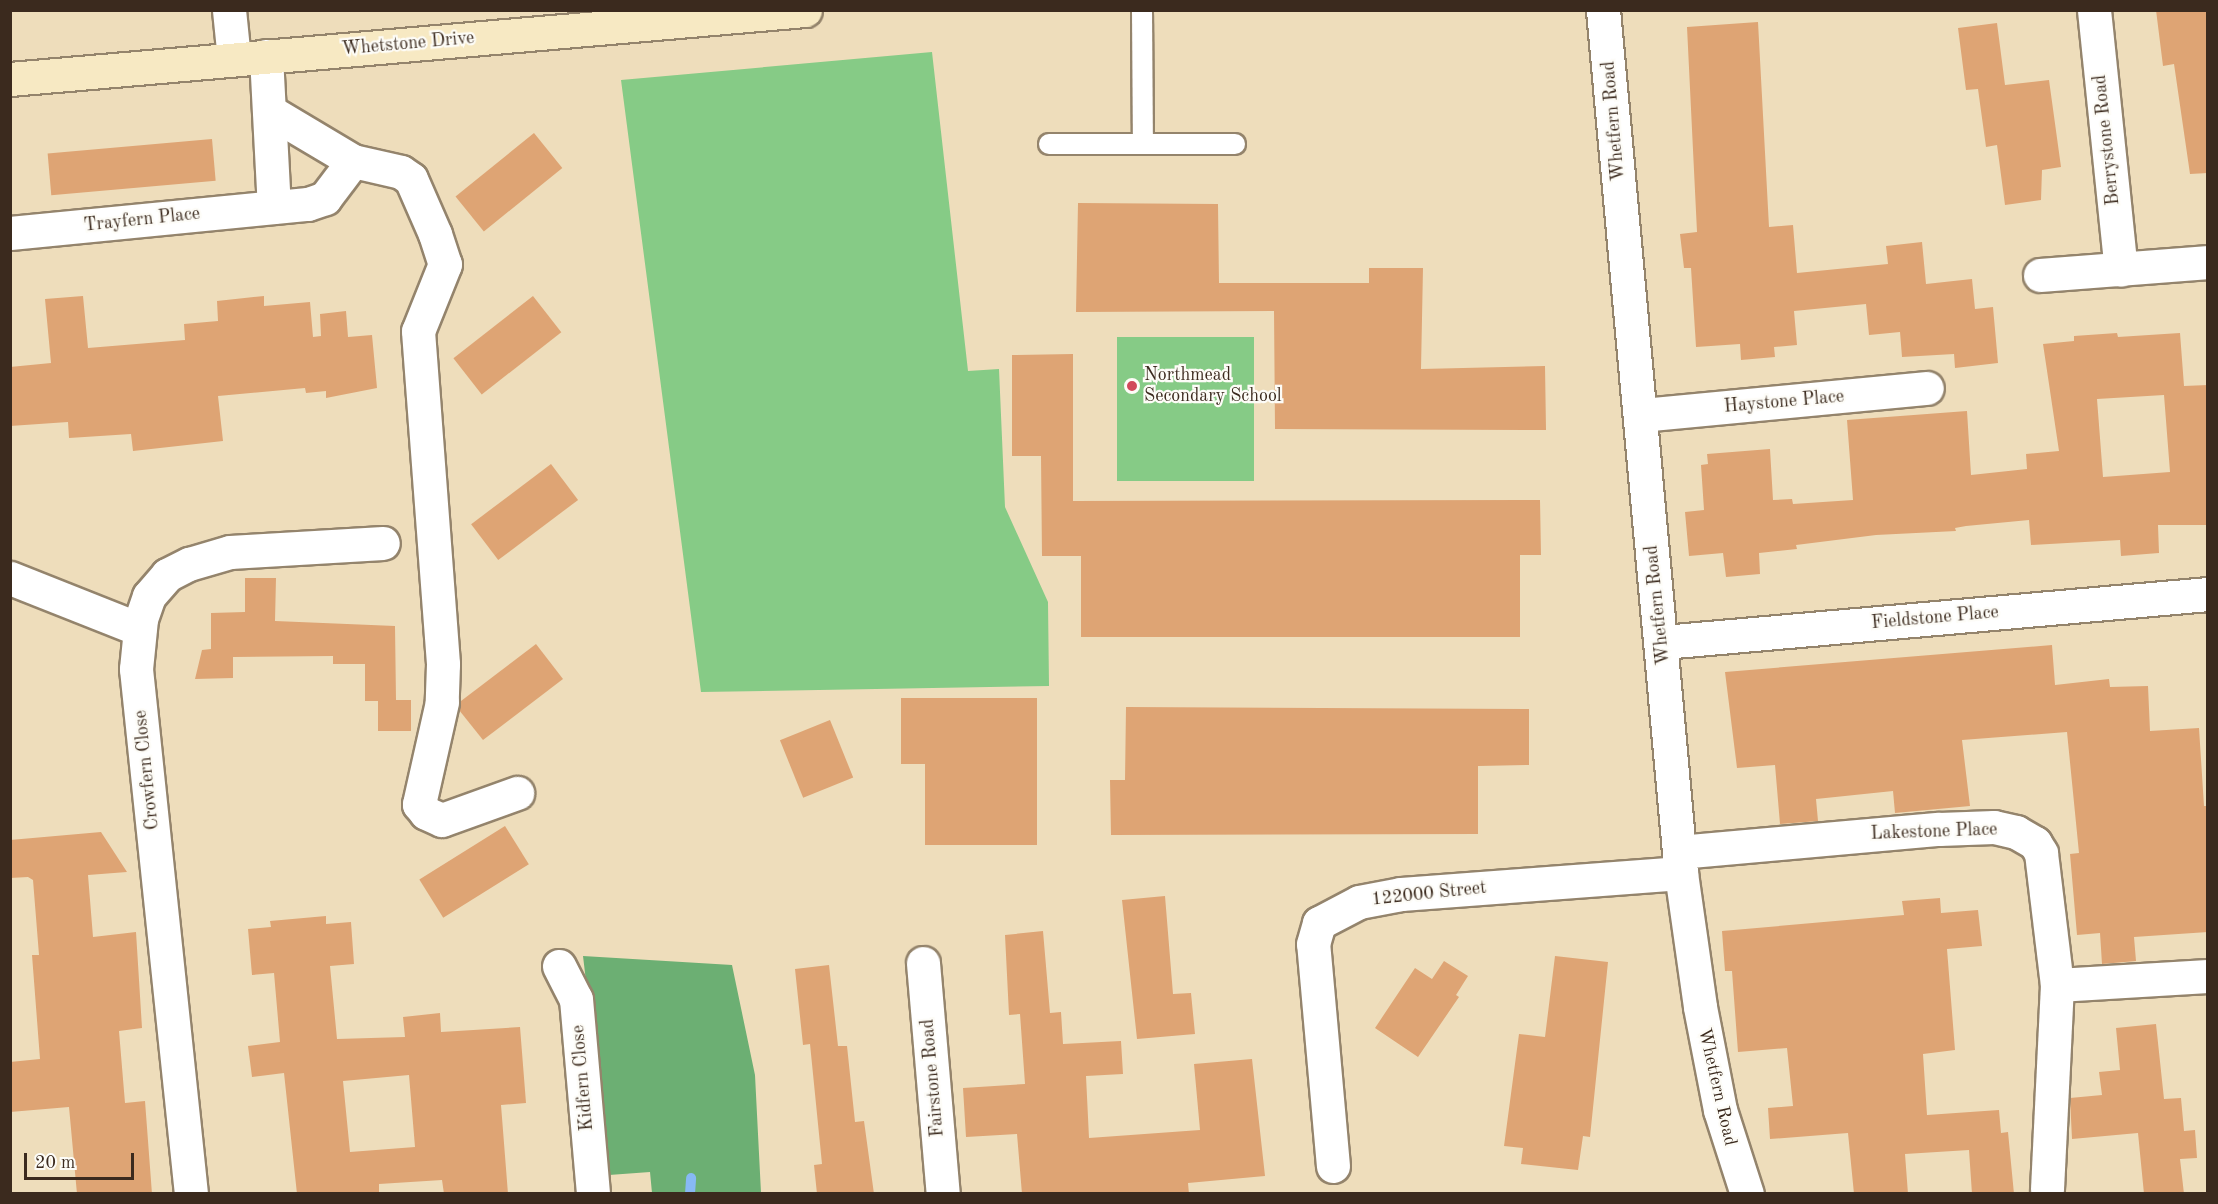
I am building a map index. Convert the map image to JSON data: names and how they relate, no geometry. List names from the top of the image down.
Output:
{
  "streets": {
    "street": [
      "Whetstone Drive",
      "Whetfern Road",
      "Berrystone Road",
      "Trayfern Place",
      "Haystone Place",
      "Fieldstone Place",
      "Crowfern Close",
      "Lakestone Place",
      "122000 Street",
      "Kidfern Close",
      "Fairstone Road"
    ]
  },
  "crossings": [
    ["Whetfern Road", "Haystone Place"],
    ["Whetfern Road", "Fieldstone Place"],
    ["Whetfern Road", "Lakestone Place"],
    ["Whetfern Road", "122000 Street"],
    ["Lakestone Place", "122000 Street"]
  ],
  "places": ["Northmead Secondary School"],
  "scale_bar": "20 m"
}
